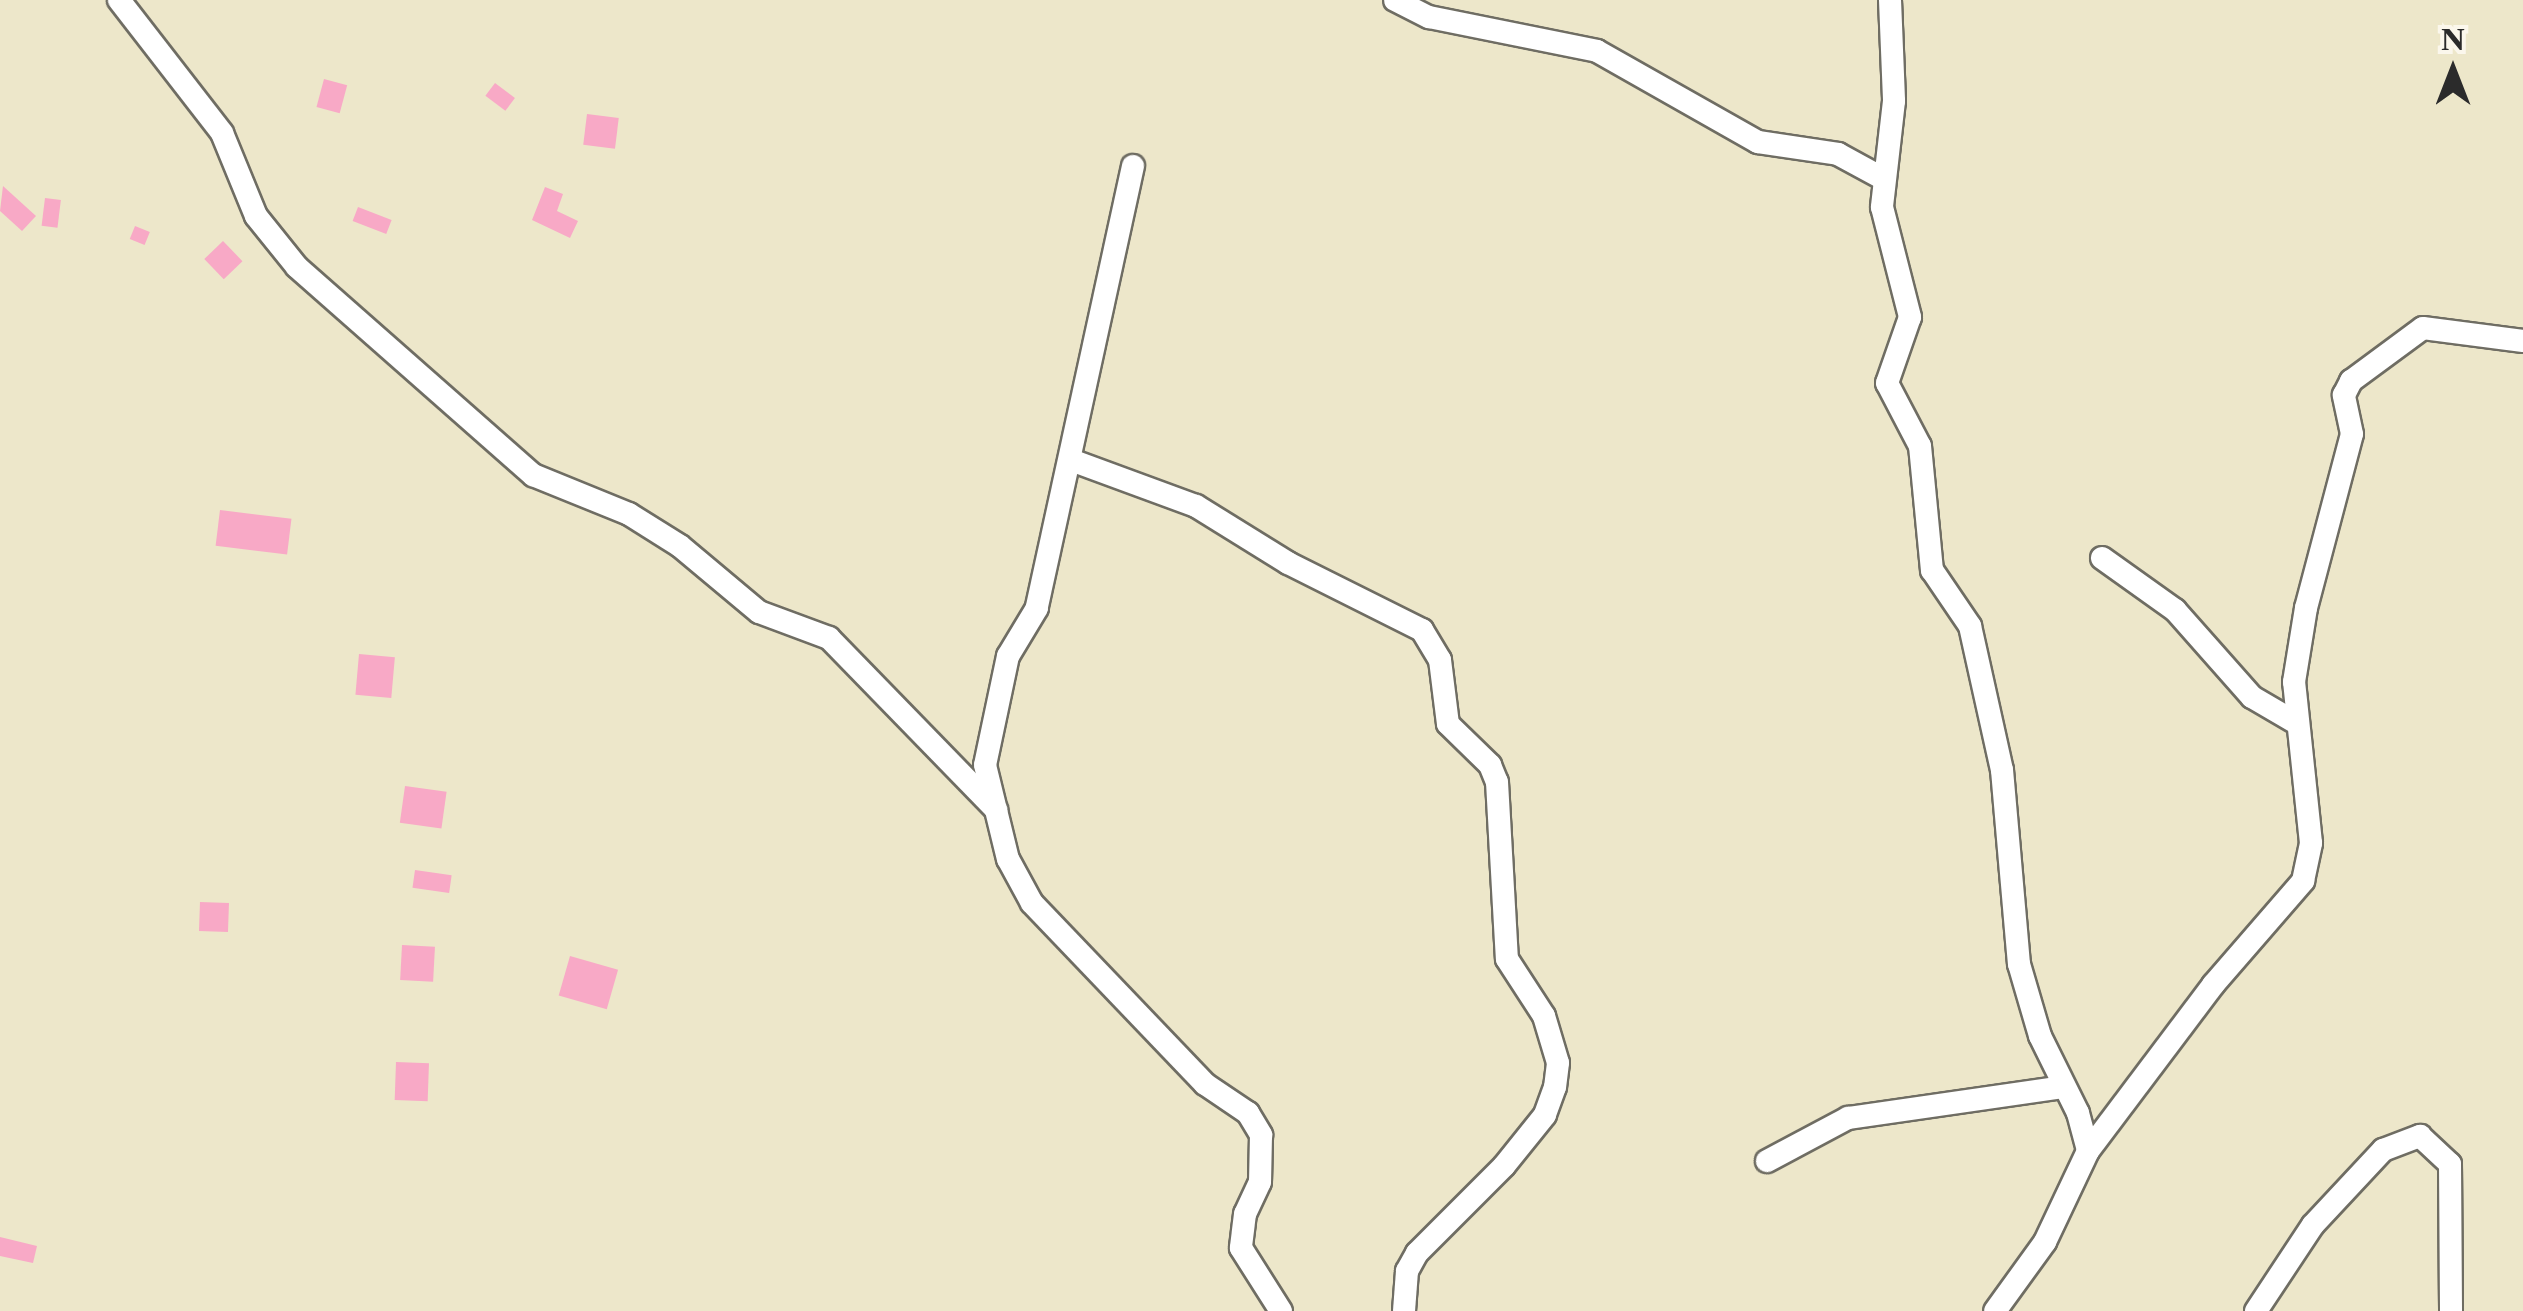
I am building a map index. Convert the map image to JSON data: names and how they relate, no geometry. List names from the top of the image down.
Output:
{
  "north": "top"
}
